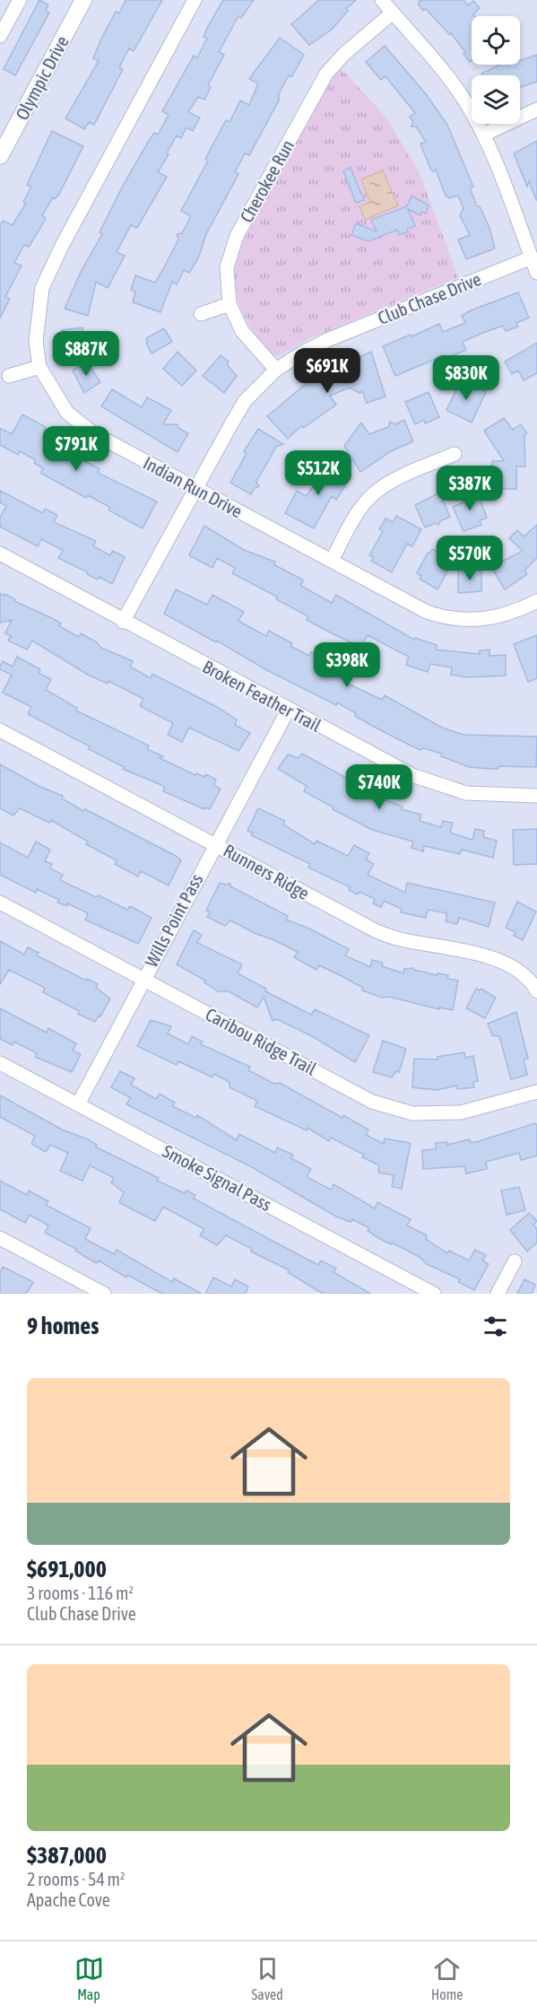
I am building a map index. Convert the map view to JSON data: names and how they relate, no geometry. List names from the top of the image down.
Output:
{
  "streets": {
    "street": [
      "Olympic Drive",
      "Cherokee Run",
      "Club Chase Drive",
      "Indian Run Drive",
      "Broken Feather Trail",
      "Runners Ridge",
      "Wills Point Pass",
      "Caribou Ridge Trail",
      "Smoke Signal Pass"
    ]
  },
  "crossings": [
    ["Cherokee Run", "Club Chase Drive"],
    ["Club Chase Drive", "Indian Run Drive"],
    ["Club Chase Drive", "Broken Feather Trail"],
    ["Broken Feather Trail", "Wills Point Pass"],
    ["Runners Ridge", "Wills Point Pass"],
    ["Wills Point Pass", "Caribou Ridge Trail"],
    ["Wills Point Pass", "Smoke Signal Pass"]
  ],
  "page": {
    "price": [
      "$887K",
      "$691K",
      "$830K",
      "$791K",
      "$512K",
      "$387K",
      "$570K",
      "$398K",
      "$740K"
    ],
    "heading": "9 homes",
    "list": [
      {
        "name": "$691,000",
        "note": "3 rooms · 116 m² · Club Chase Drive"
      },
      {
        "name": "$387,000",
        "note": "2 rooms · 54 m² · Apache Cove"
      }
    ],
    "tabs": ["Map", "Saved", "Home"]
  }
}
